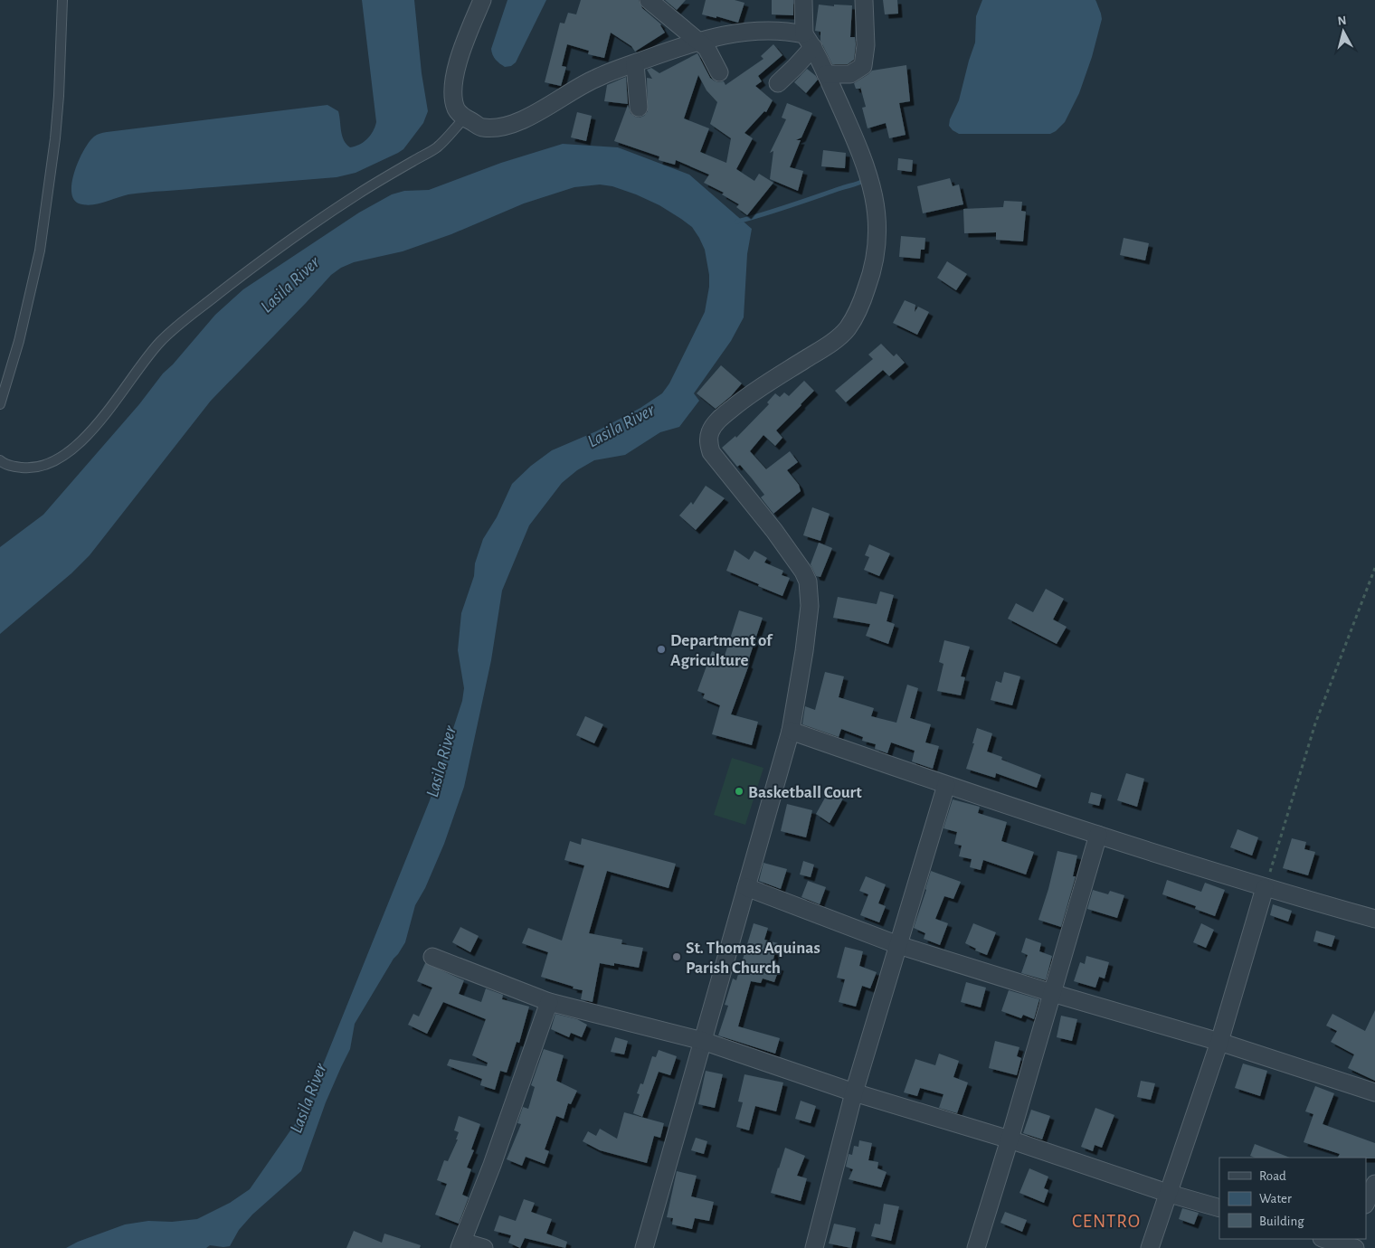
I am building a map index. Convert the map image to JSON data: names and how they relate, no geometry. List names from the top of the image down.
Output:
{
  "districts": ["CENTRO"],
  "water": ["Lasila River"],
  "places": ["Department of Agriculture", "Basketball Court", "St. Thomas Aquinas Parish Church"],
  "legend": ["Road", "Water", "Building"],
  "north": "top"
}
